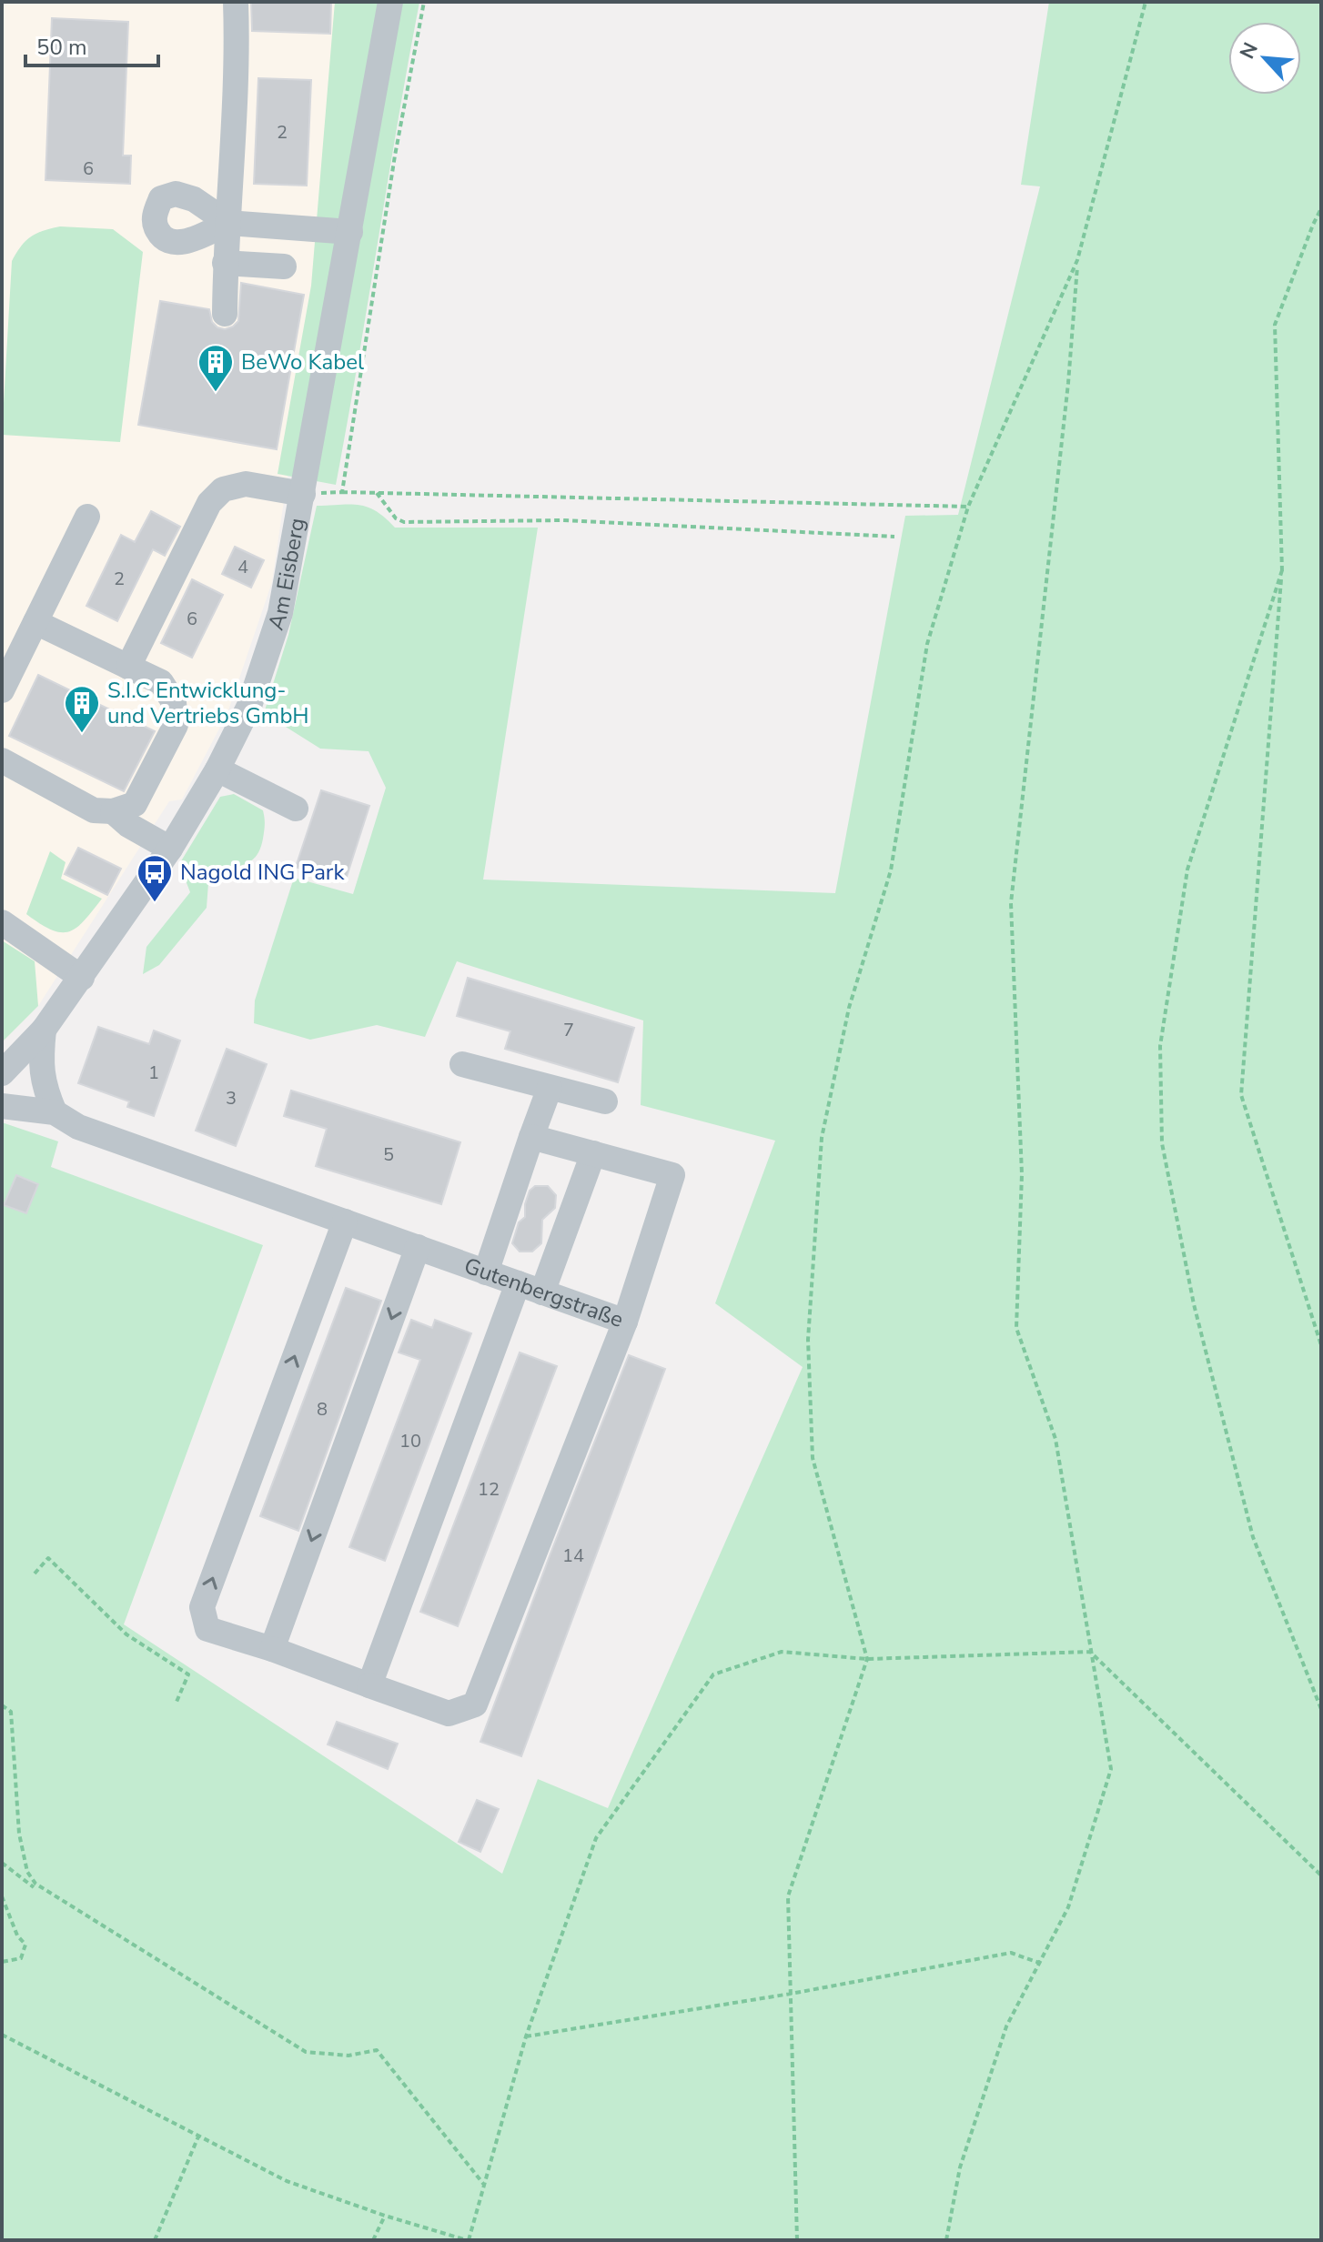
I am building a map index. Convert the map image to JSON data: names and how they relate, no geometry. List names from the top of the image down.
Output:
{
  "streets": {
    "street": ["Am Eisberg", "Gutenbergstraße"]
  },
  "places": {
    "building": ["BeWo Kabel", "S.I.C Entwicklung- und Vertriebs GmbH"],
    "bus stop": ["Nagold ING Park"]
  },
  "house_numbers": [
    "2",
    "6",
    "4",
    "2",
    "6",
    "7",
    "1",
    "3",
    "5",
    "8",
    "10",
    "12",
    "14"
  ],
  "scale_bar": "50 m",
  "north": "top left"
}
